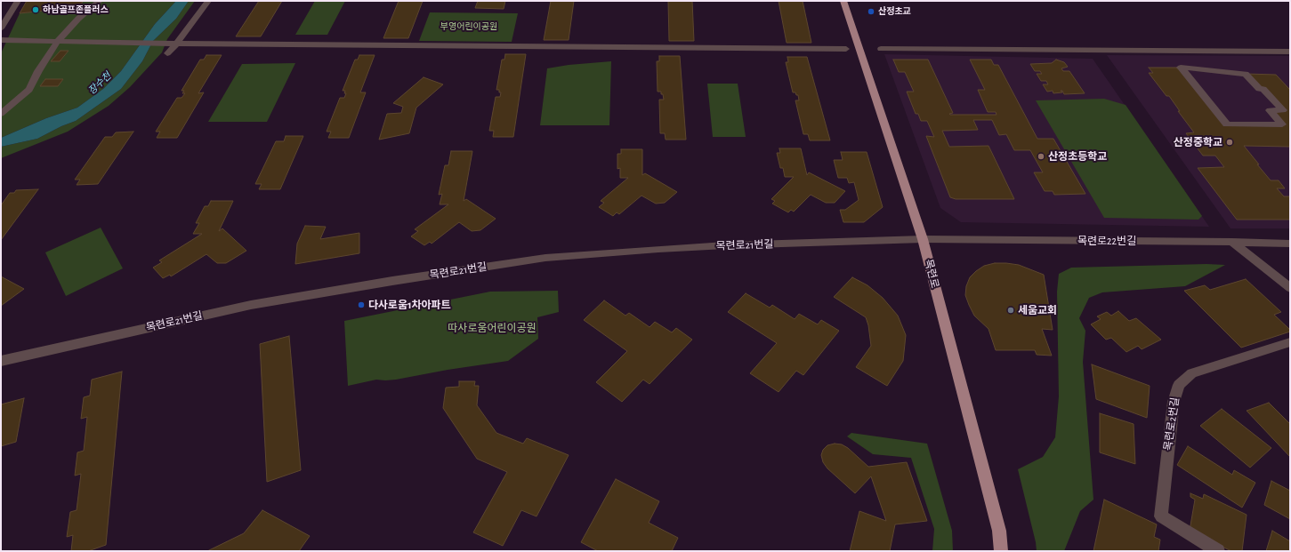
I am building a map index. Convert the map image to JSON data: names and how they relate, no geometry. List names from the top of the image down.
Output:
{
  "streets": {
    "main road": ["목련로"],
    "street": ["목련로22번길", "목련로21번길", "목련로2번길"]
  },
  "crossings": [
    ["목련로22번길", "목련로21번길"],
    ["목련로22번길", "목련로"],
    ["목련로21번길", "목련로"]
  ],
  "water": ["장수천"],
  "parks": ["부영어린이공원", "따사로움어린이공원"],
  "places": [
    "하남골프존플러스",
    "산정초교",
    "산정중학교",
    "산정초등학교",
    "다사로움1차아파트",
    "세움교회"
  ]
}
